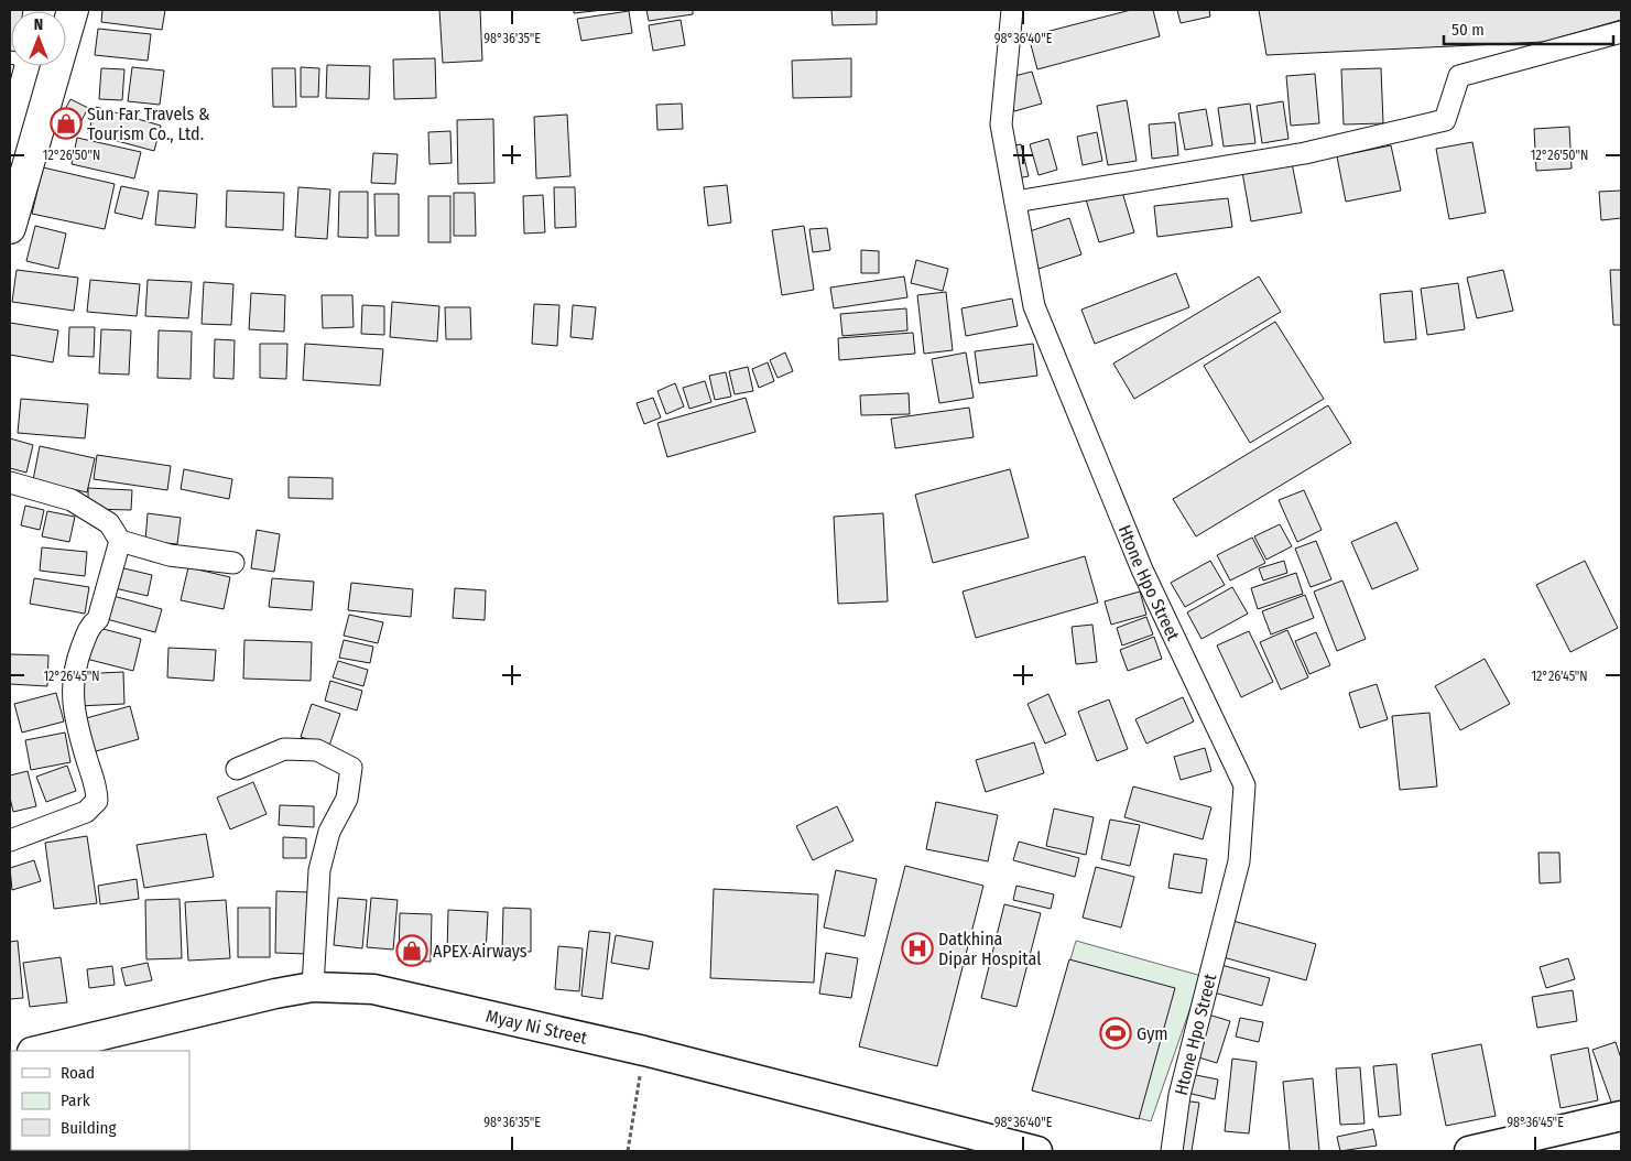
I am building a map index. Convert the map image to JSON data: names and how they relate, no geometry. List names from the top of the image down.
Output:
{
  "streets": {
    "main road": ["Myay Ni Street"],
    "street": ["Htone Hpo Street"]
  },
  "places": {
    "shop": ["Sun Far Travels & Tourism Co., Ltd.", "APEX Airways"],
    "hospital": ["Datkhina Dipar Hospital"],
    "sports": ["Gym"]
  },
  "legend": ["Road", "Park", "Building"],
  "scale_bar": "50 m",
  "north": "top",
  "coordinates": [
    "98°36'35\"E",
    "98°36'40\"E",
    "12°26'50\"N",
    "12°26'45\"N",
    "98°36'45\"E"
  ]
}
